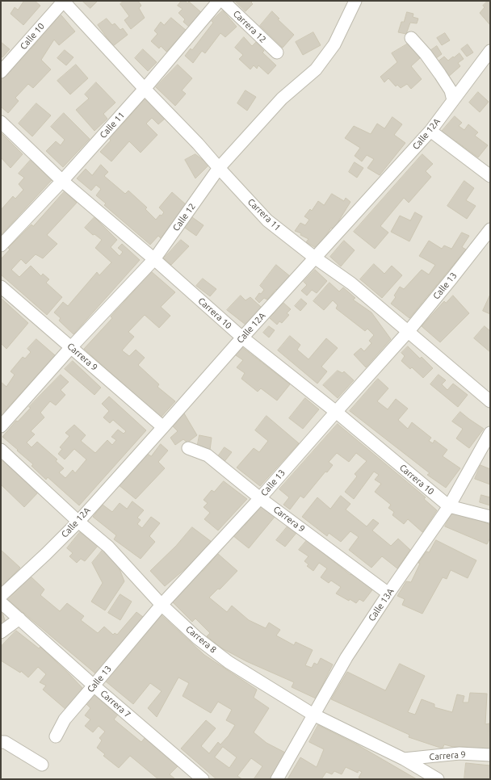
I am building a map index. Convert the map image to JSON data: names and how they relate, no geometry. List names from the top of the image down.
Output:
{
  "streets": {
    "street": [
      "Carrera 12",
      "Calle 10",
      "Calle 11",
      "Calle 12A",
      "Carrera 11",
      "Calle 12",
      "Calle 13",
      "Carrera 10",
      "Carrera 9",
      "Calle 13A",
      "Carrera 8",
      "Carrera 7"
    ]
  },
  "crossings": [
    ["Calle 10", "Carrera 11"],
    ["Calle 11", "Carrera 11"],
    ["Calle 11", "Carrera 10"],
    ["Calle 12A", "Carrera 11"],
    ["Calle 12A", "Carrera 10"],
    ["Calle 12A", "Carrera 9"],
    ["Calle 12A", "Carrera 8"],
    ["Carrera 11", "Calle 12"],
    ["Carrera 11", "Calle 13"],
    ["Calle 12", "Carrera 10"],
    ["Calle 12", "Carrera 9"],
    ["Calle 13", "Carrera 10"],
    ["Calle 13", "Carrera 9"],
    ["Calle 13", "Carrera 8"],
    ["Calle 13", "Carrera 7"],
    ["Carrera 10", "Calle 13A"],
    ["Carrera 9", "Calle 13A"],
    ["Carrera 9", "Carrera 8"],
    ["Calle 13A", "Carrera 8"]
  ]
}
